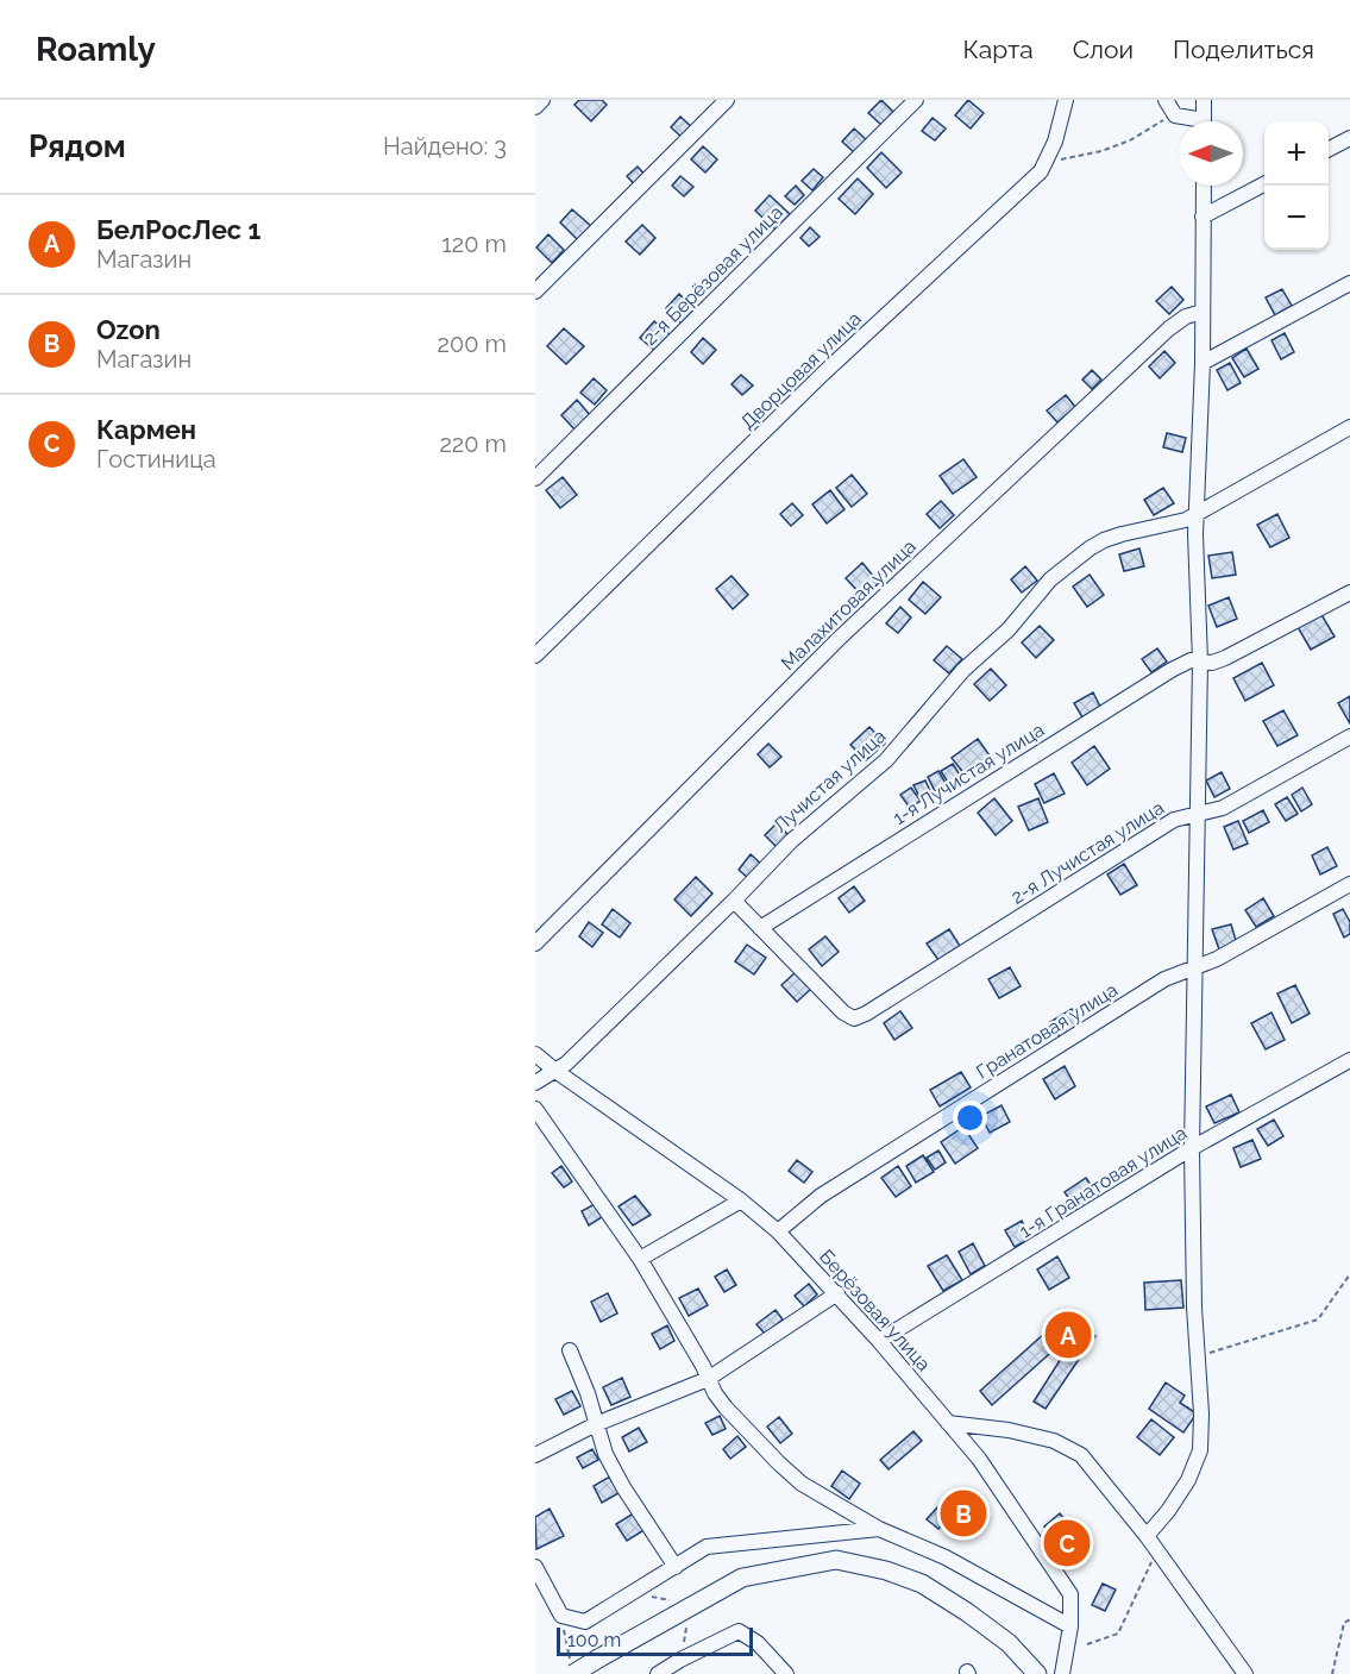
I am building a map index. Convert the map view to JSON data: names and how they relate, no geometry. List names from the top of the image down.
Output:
{
  "streets": {
    "street": [
      "2-я Берёзовая улица",
      "Дворцовая улица",
      "Малахитовая улица",
      "1-я Лучистая улица",
      "Лучистая улица",
      "2-я Лучистая улица",
      "Гранатовая улица",
      "1-я Гранатовая улица",
      "Берёзовая улица"
    ]
  },
  "crossings": [
    ["1-я Лучистая улица", "2-я Лучистая улица"],
    ["Лучистая улица", "Берёзовая улица"],
    ["Гранатовая улица", "Берёзовая улица"],
    ["1-я Гранатовая улица", "Берёзовая улица"]
  ],
  "scale_bar": "100 m",
  "north": "left",
  "page": {
    "header": "Roamly",
    "nav": ["Карта", "Слои", "Поделиться"],
    "heading": ["Рядом", "Найдено: 3"],
    "map_buttons": ["+", "−"],
    "list": [
      {
        "mark": "A",
        "name": "БелРосЛес 1",
        "note": "Магазин",
        "value": "120 m"
      },
      {
        "mark": "B",
        "name": "Ozon",
        "note": "Магазин",
        "value": "200 m"
      },
      {
        "mark": "C",
        "name": "Кармен",
        "note": "Гостиница",
        "value": "220 m"
      }
    ],
    "pins": ["A", "B", "C"],
    "scale": "100 m"
  }
}
